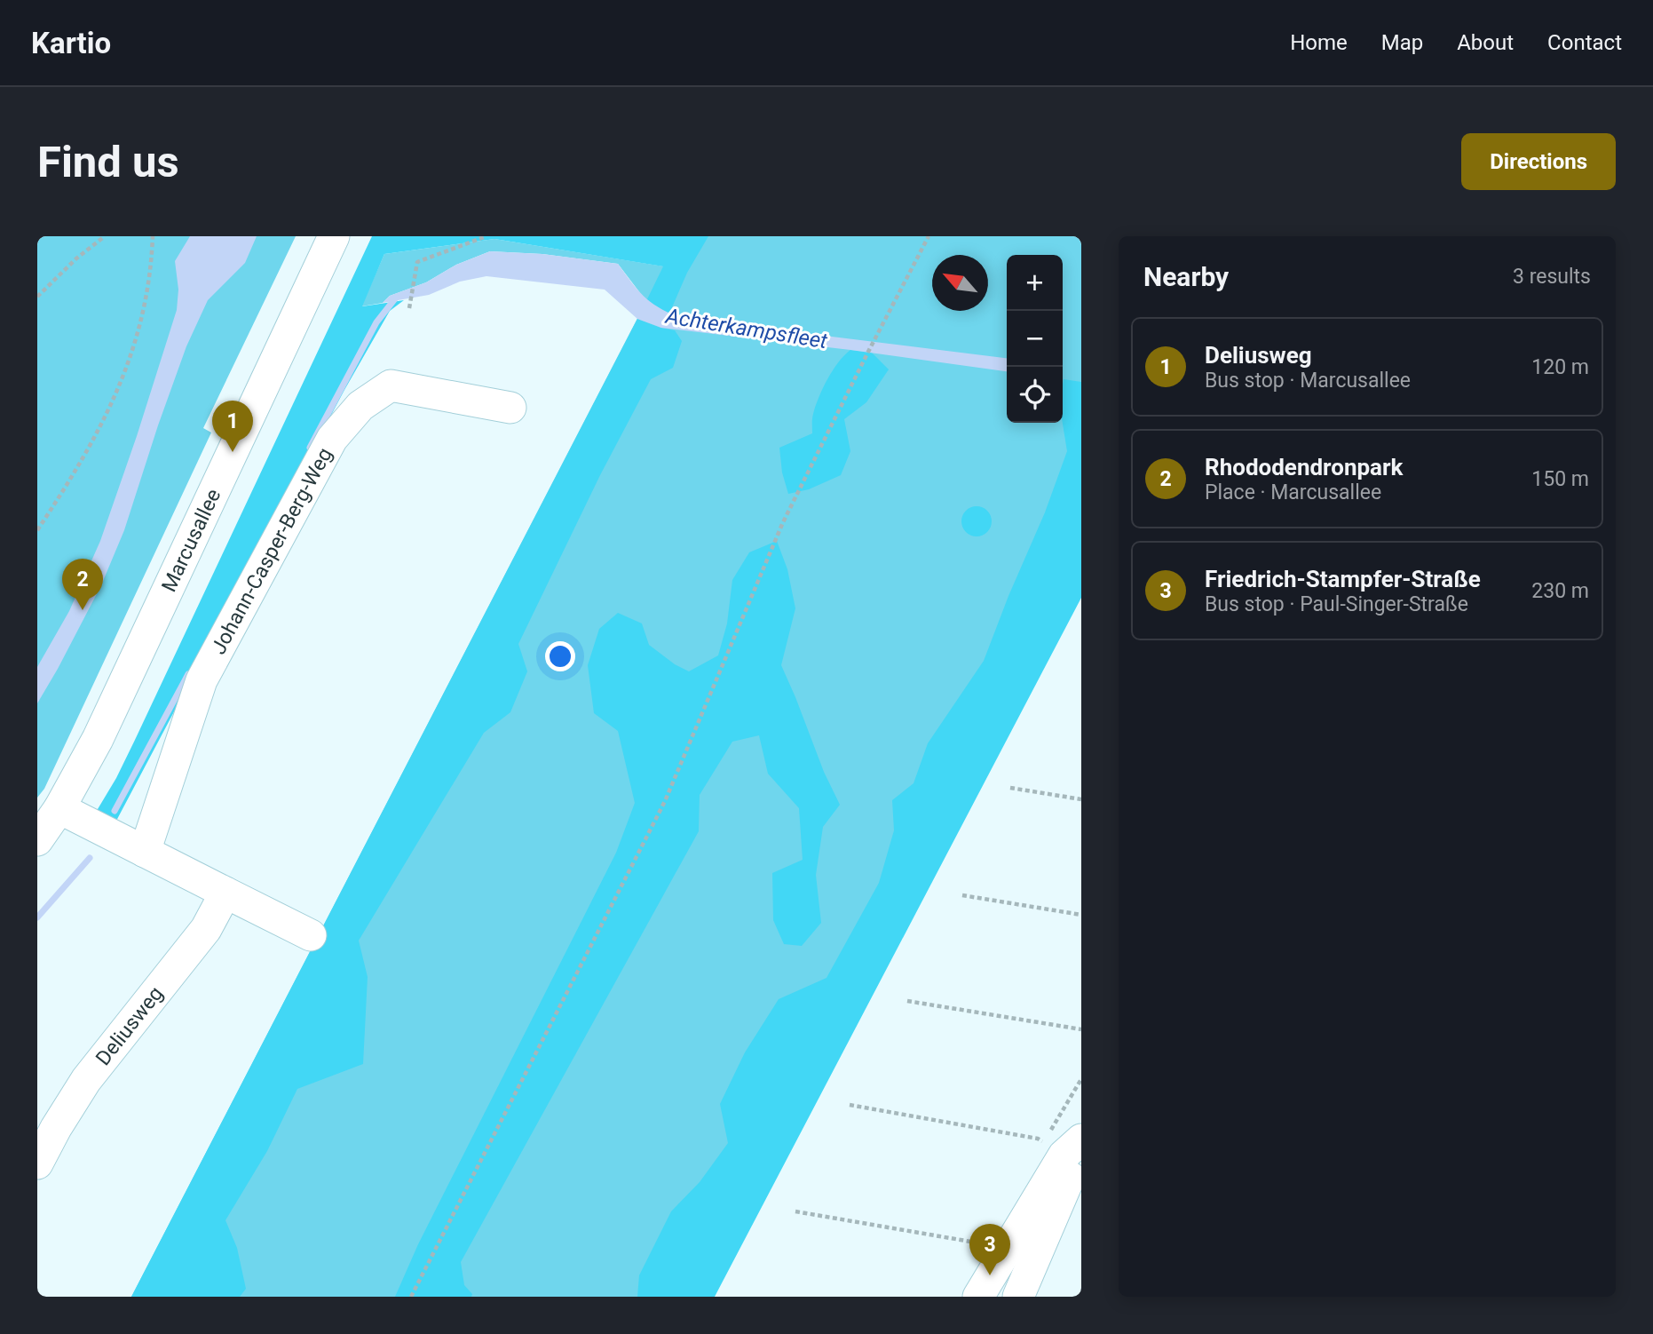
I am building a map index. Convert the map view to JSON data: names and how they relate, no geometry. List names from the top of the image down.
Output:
{
  "streets": {
    "street": ["Marcusallee", "Johann-Casper-Berg-Weg", "Deliusweg"]
  },
  "water": ["Achterkampsfleet"],
  "north": "top left",
  "page": {
    "header": "Kartio",
    "nav": [
      "Home",
      "Map",
      "About",
      "Contact"
    ],
    "buttons": "Directions",
    "title": "Find us",
    "heading": ["Nearby", "3 results"],
    "map_buttons": ["+", "−"],
    "list": [
      {
        "mark": "1",
        "name": "Deliusweg",
        "note": "Bus stop · Marcusallee",
        "value": "120 m"
      },
      {
        "mark": "2",
        "name": "Rhododendronpark",
        "note": "Place · Marcusallee",
        "value": "150 m"
      },
      {
        "mark": "3",
        "name": "Friedrich-Stampfer-Straße",
        "note": "Bus stop · Paul-Singer-Straße",
        "value": "230 m"
      }
    ],
    "pins": ["1", "2", "3"]
  }
}
